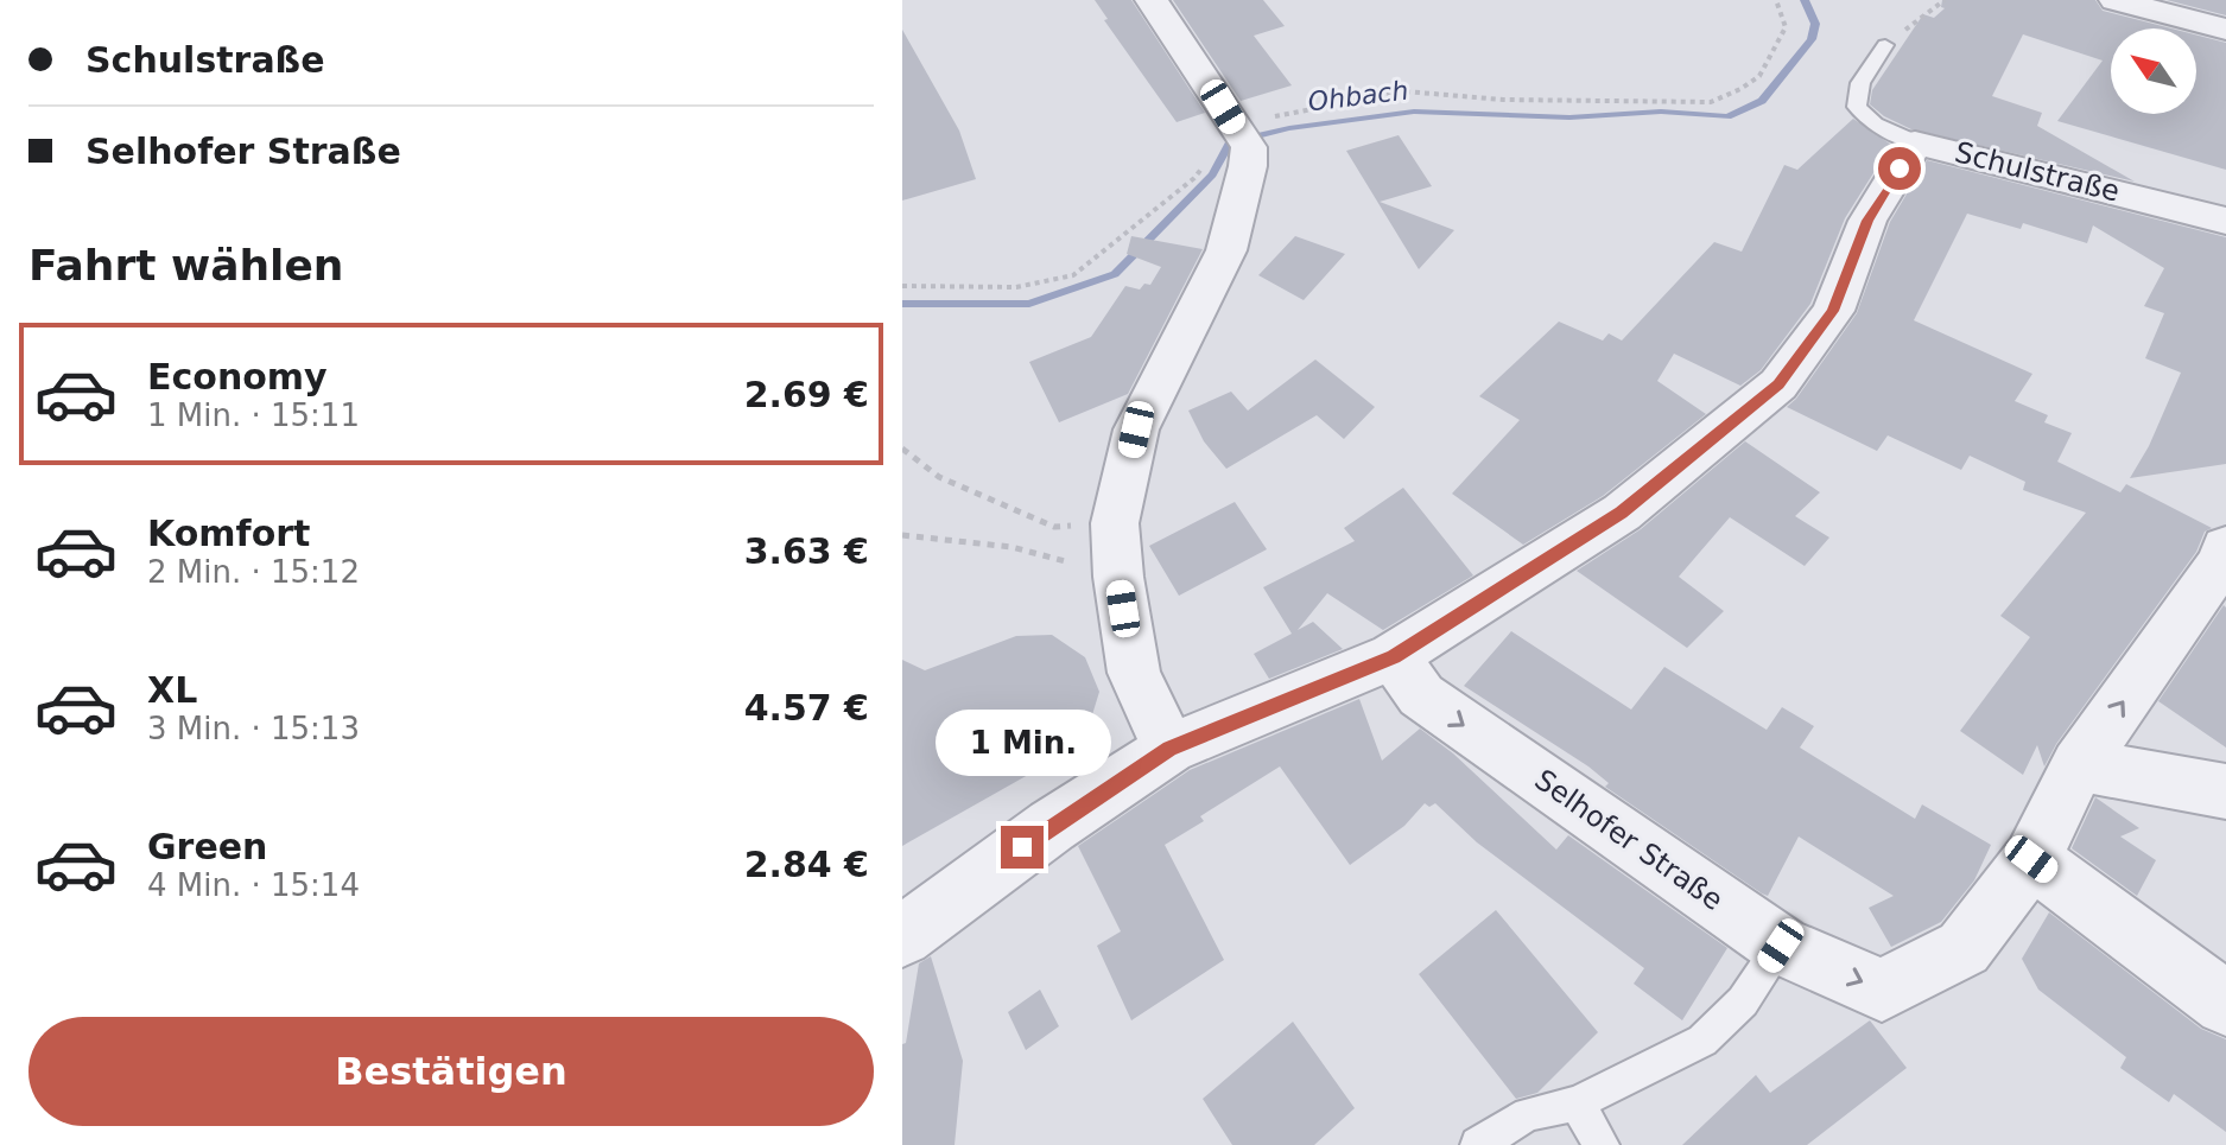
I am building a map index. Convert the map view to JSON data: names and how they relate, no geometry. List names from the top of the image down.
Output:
{
  "streets": {
    "street": ["Schulstraße", "Selhofer Straße"]
  },
  "crossings": [
    ["Schulstraße", "Selhofer Straße"]
  ],
  "water": ["Ohbach"],
  "north": "top left",
  "page": {
    "banner": ["Schulstraße", "Selhofer Straße"],
    "heading": "Fahrt wählen",
    "list": [
      {
        "name": "Economy",
        "note": "1 Min. · 15:11",
        "value": "2.69 €"
      },
      {
        "name": "Komfort",
        "note": "2 Min. · 15:12",
        "value": "3.63 €"
      },
      {
        "name": "XL",
        "note": "3 Min. · 15:13",
        "value": "4.57 €"
      },
      {
        "name": "Green",
        "note": "4 Min. · 15:14",
        "value": "2.84 €"
      }
    ],
    "bubble": "1 Min.",
    "buttons": "Bestätigen"
  }
}
